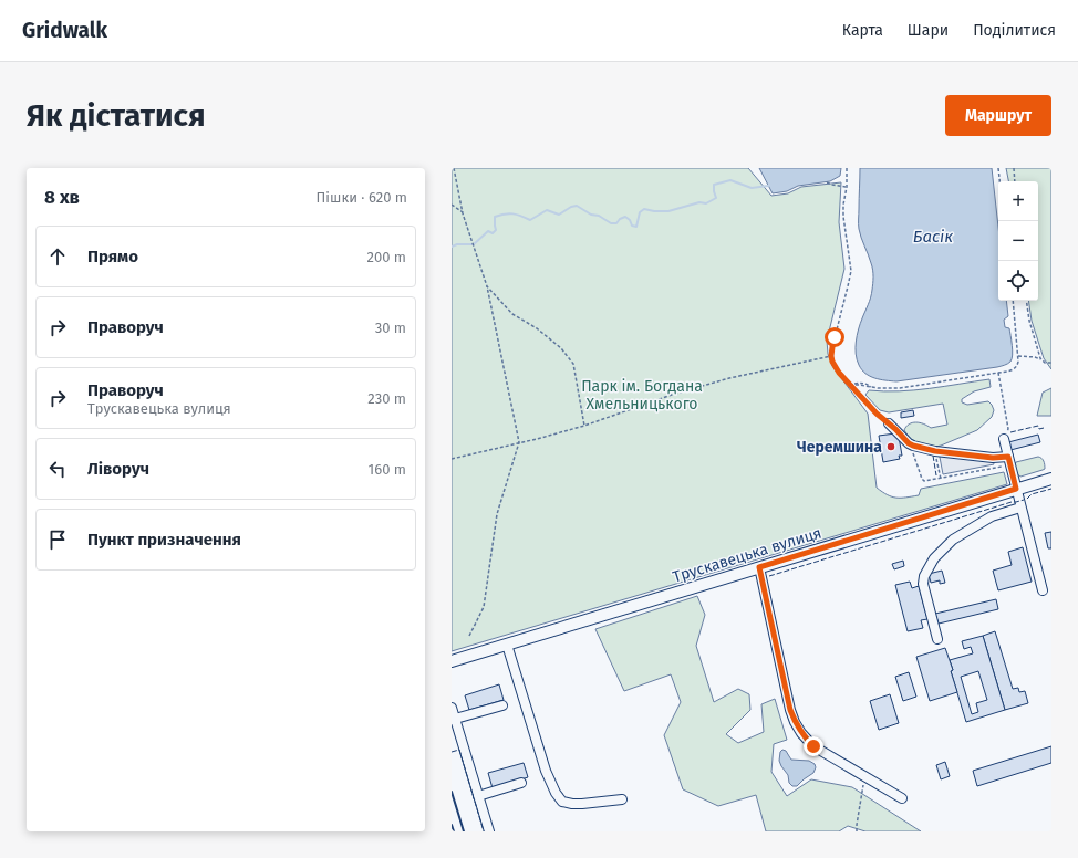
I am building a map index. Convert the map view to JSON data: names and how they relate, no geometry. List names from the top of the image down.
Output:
{
  "streets": {
    "main road": ["Трускавецька вулиця"]
  },
  "water": ["Басік"],
  "parks": ["Парк ім. Богдана Хмельницького"],
  "places": ["Черемшина"],
  "page": {
    "header": "Gridwalk",
    "nav": ["Карта", "Шари", "Поділитися"],
    "buttons": "Маршрут",
    "title": "Як дістатися",
    "heading": ["8 хв", "Пішки · 620 m"],
    "map_buttons": ["+", "−"],
    "list": [
      ["Прямо", "200 m"],
      ["Праворуч", "30 m"],
      ["Праворуч", "Трускавецька вулиця", "230 m"],
      ["Ліворуч", "160 m"],
      "Пункт призначення"
    ]
  }
}
